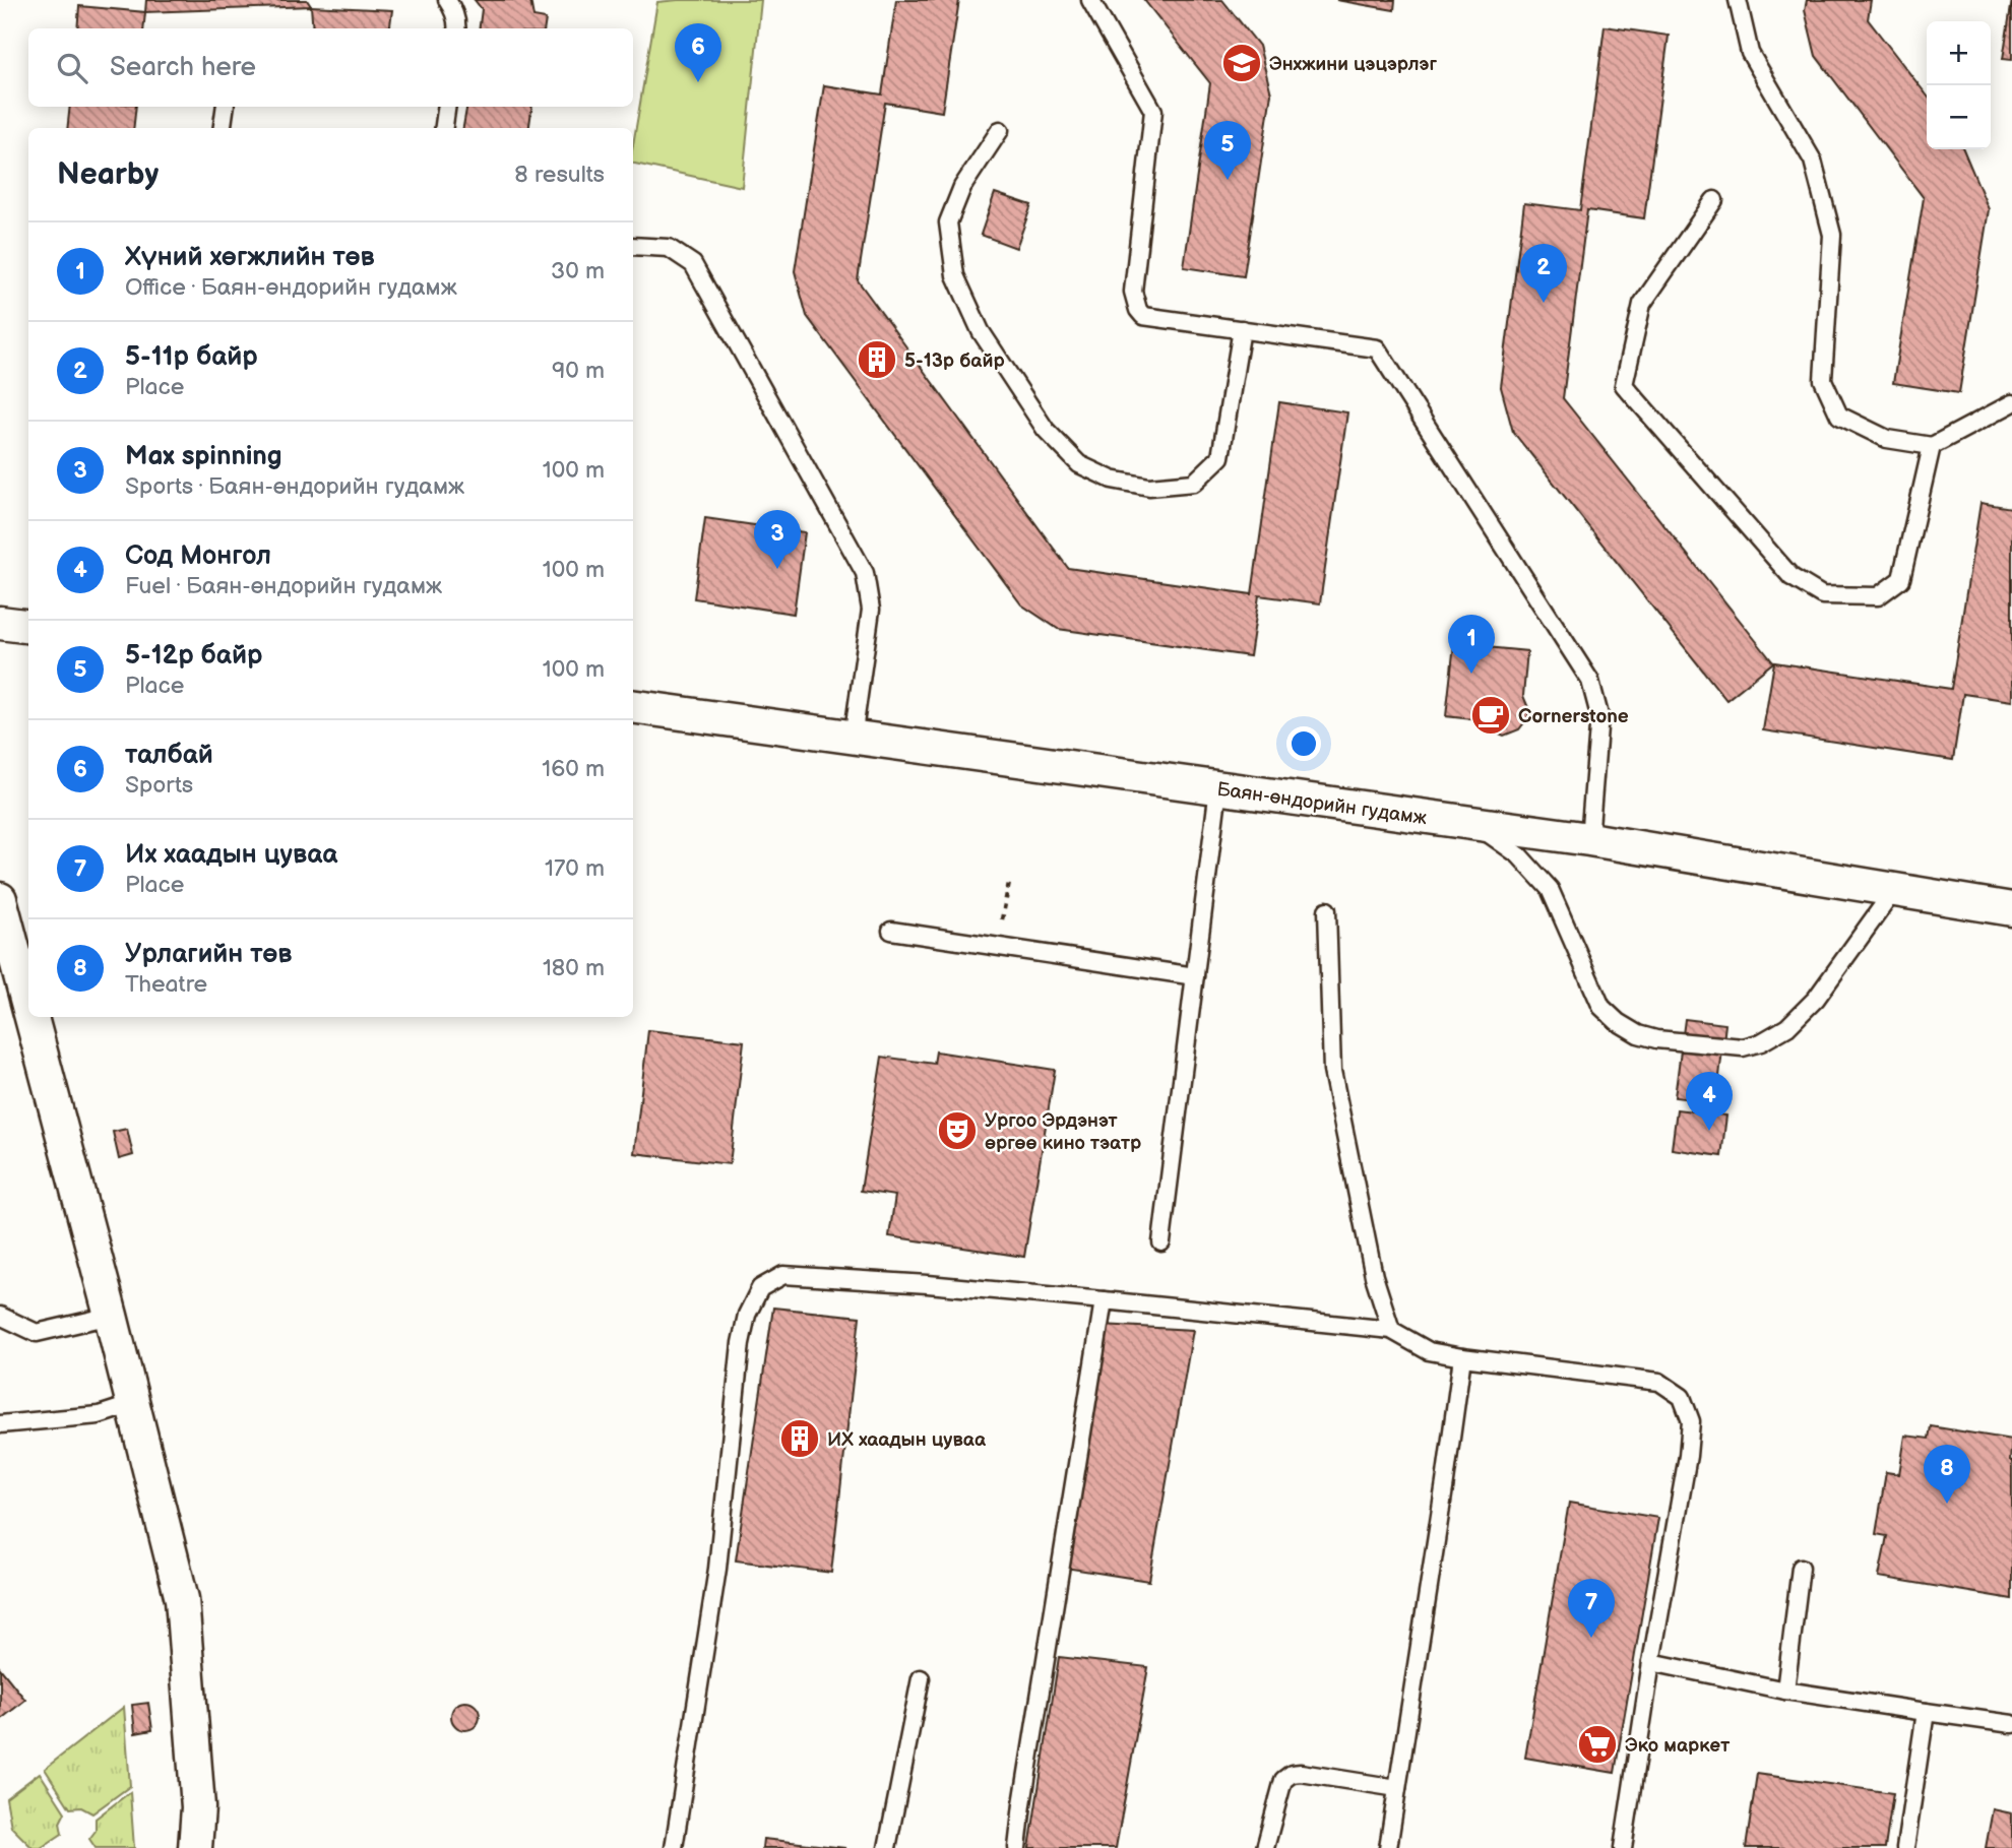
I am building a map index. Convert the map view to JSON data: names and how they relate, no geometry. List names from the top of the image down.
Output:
{
  "streets": {
    "street": ["Баян-өндорийн гудамж"]
  },
  "places": {
    "school or university": ["Энхжини цэцэрлэг"],
    "building": ["5-13р байр", "ИХ хаадын цуваа"],
    "cafe": ["Cornerstone"],
    "theatre": ["Ургоо Эрдэнэт өргөө кино тэатр"],
    "supermarket": ["Эко маркет"]
  },
  "page": {
    "map_buttons": ["+", "−"],
    "pins": [
      "6",
      "5",
      "2",
      "3",
      "1",
      "4",
      "8",
      "7"
    ],
    "search": "Search here",
    "heading": ["Nearby", "8 results"],
    "list": [
      {
        "mark": "1",
        "name": "Хүний хөгжлийн төв",
        "note": "Office · Баян-өндорийн гудамж",
        "value": "30 m"
      },
      {
        "mark": "2",
        "name": "5-11р байр",
        "note": "Place",
        "value": "90 m"
      },
      {
        "mark": "3",
        "name": "Max spinning",
        "note": "Sports · Баян-өндорийн гудамж",
        "value": "100 m"
      },
      {
        "mark": "4",
        "name": "Сод Монгол",
        "note": "Fuel · Баян-өндорийн гудамж",
        "value": "100 m"
      },
      {
        "mark": "5",
        "name": "5-12р байр",
        "note": "Place",
        "value": "100 m"
      },
      {
        "mark": "6",
        "name": "талбай",
        "note": "Sports",
        "value": "160 m"
      },
      {
        "mark": "7",
        "name": "Их хаадын цуваа",
        "note": "Place",
        "value": "170 m"
      },
      {
        "mark": "8",
        "name": "Урлагийн төв",
        "note": "Theatre",
        "value": "180 m"
      }
    ]
  }
}
